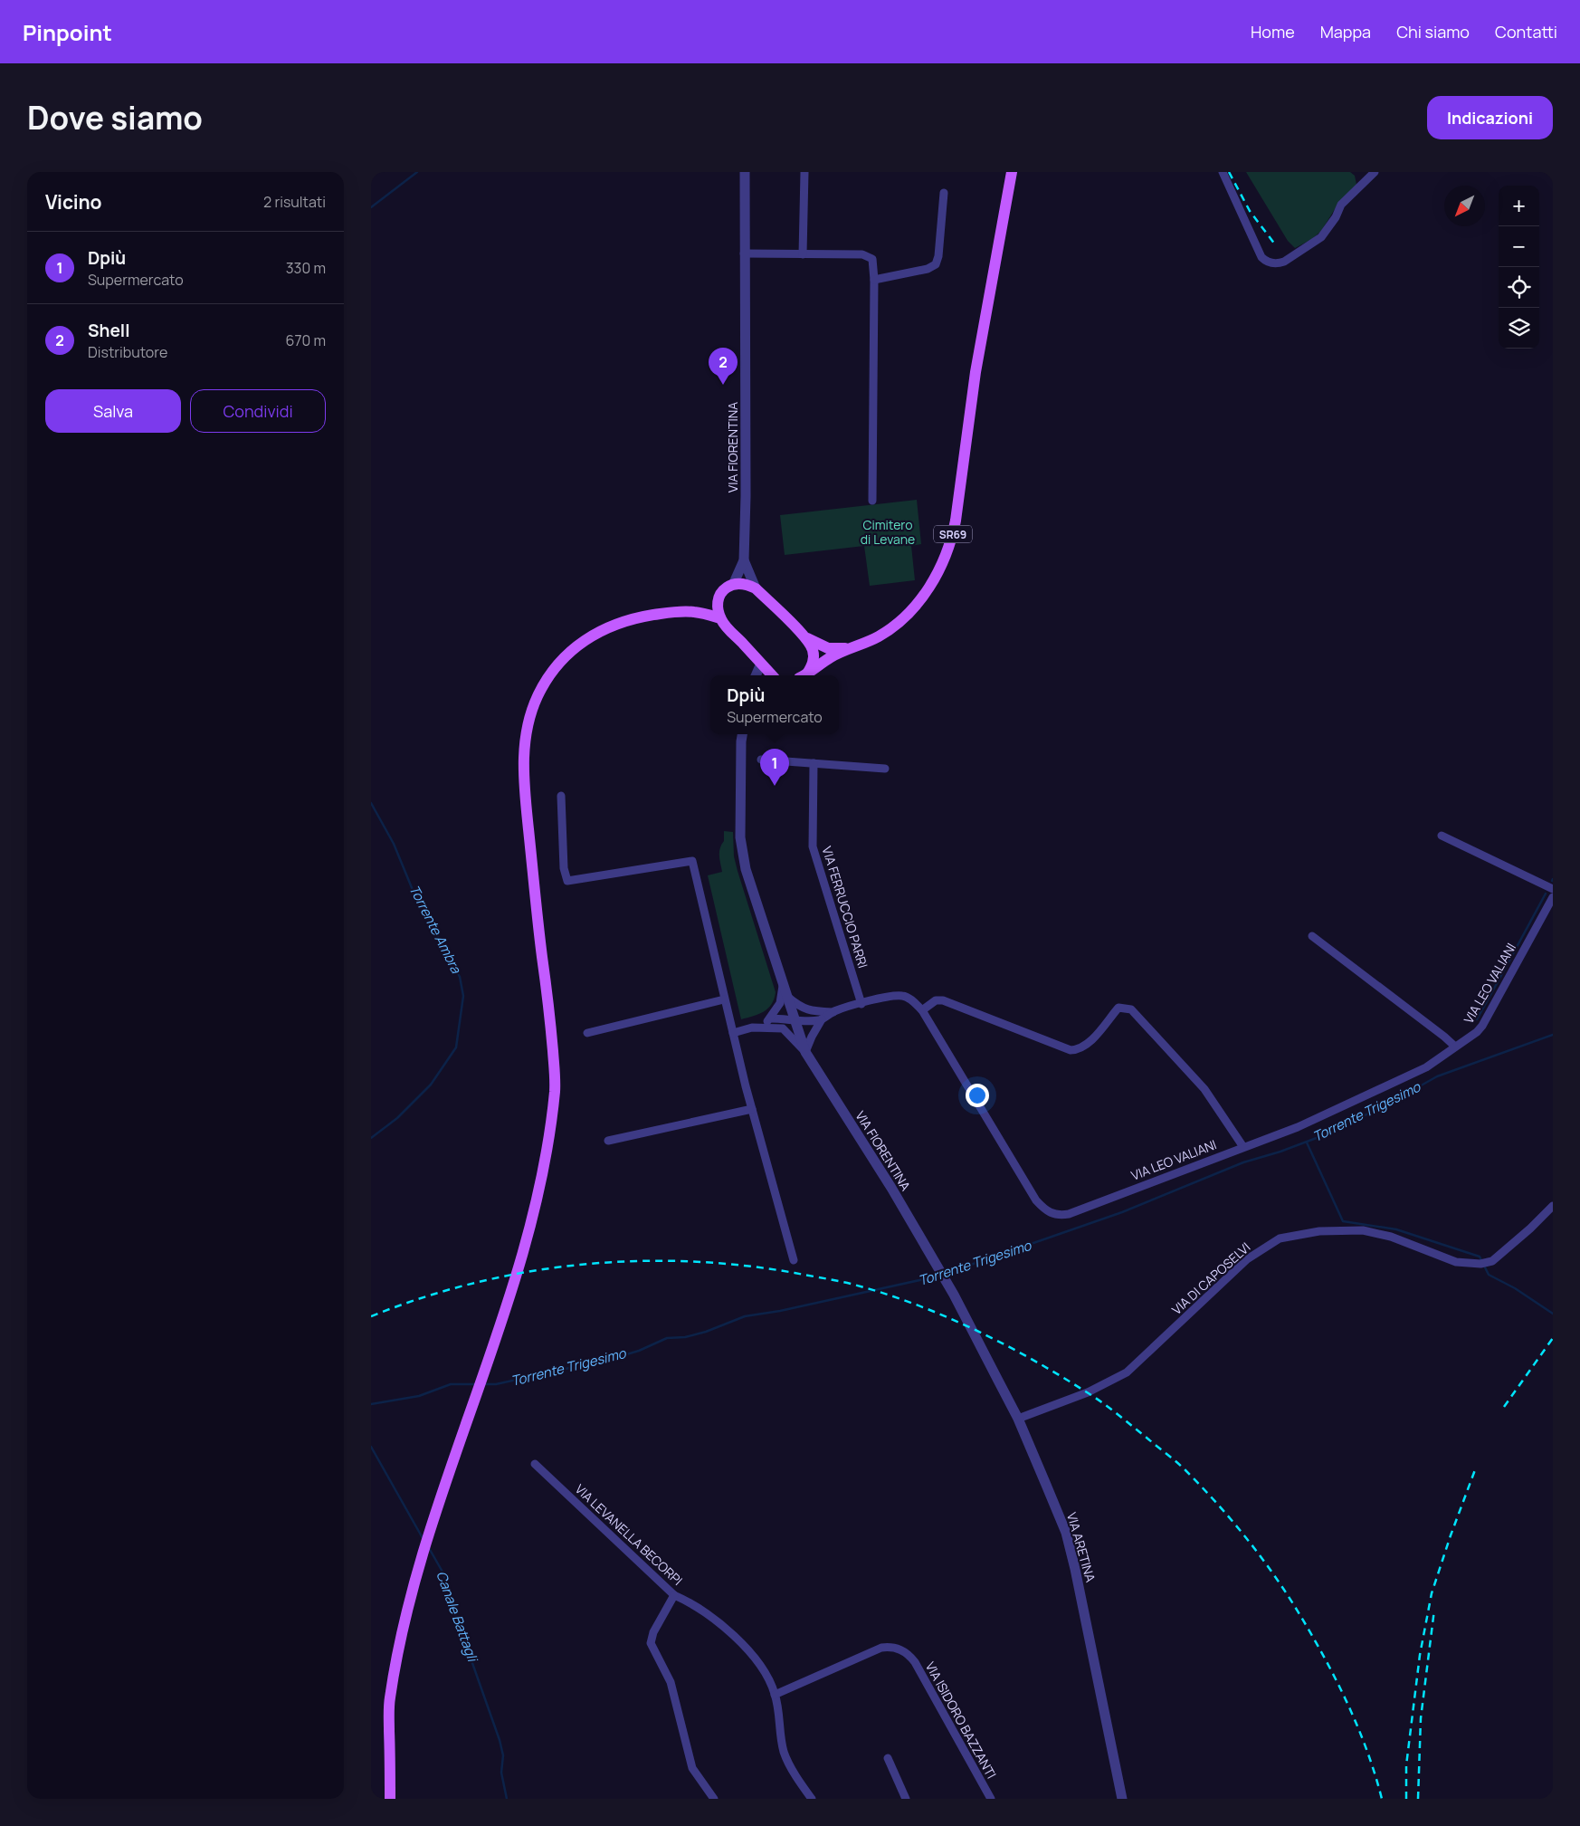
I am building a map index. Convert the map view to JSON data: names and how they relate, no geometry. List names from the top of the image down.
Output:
{
  "streets": {
    "main road": ["VIA FIORENTINA", "SR69"],
    "street": [
      "VIA FERRUCCIO PARRI",
      "VIA LEO VALIANI",
      "VIA DI CAPOSELVI",
      "VIA LEVANELLA BECORPI",
      "VIA ARETINA",
      "VIA ISIDORO BAZZANTI"
    ]
  },
  "crossings": [
    ["VIA FIORENTINA", "SR69"],
    ["VIA FIORENTINA", "VIA LEO VALIANI"],
    ["VIA FIORENTINA", "VIA ARETINA"],
    ["VIA FERRUCCIO PARRI", "VIA LEO VALIANI"],
    ["VIA DI CAPOSELVI", "VIA ARETINA"],
    ["VIA LEVANELLA BECORPI", "VIA ISIDORO BAZZANTI"]
  ],
  "water": ["Torrente Ambra", "Torrente Trigesimo", "Canale Battagli"],
  "parks": ["Cimitero di Levane"],
  "north": "bottom left",
  "page": {
    "header": "Pinpoint",
    "nav": [
      "Home",
      "Mappa",
      "Chi siamo",
      "Contatti"
    ],
    "title": "Dove siamo",
    "buttons": [
      "Indicazioni",
      ["Salva", "Condividi"]
    ],
    "heading": ["Vicino", "2 risultati"],
    "map_buttons": ["+", "−"],
    "list": [
      {
        "mark": "1",
        "name": "Dpiù",
        "note": "Supermercato",
        "value": "330 m"
      },
      {
        "mark": "2",
        "name": "Shell",
        "note": "Distributore",
        "value": "670 m"
      }
    ],
    "pins": ["2", "1"],
    "popup": ["Dpiù", "Supermercato"]
  }
}
